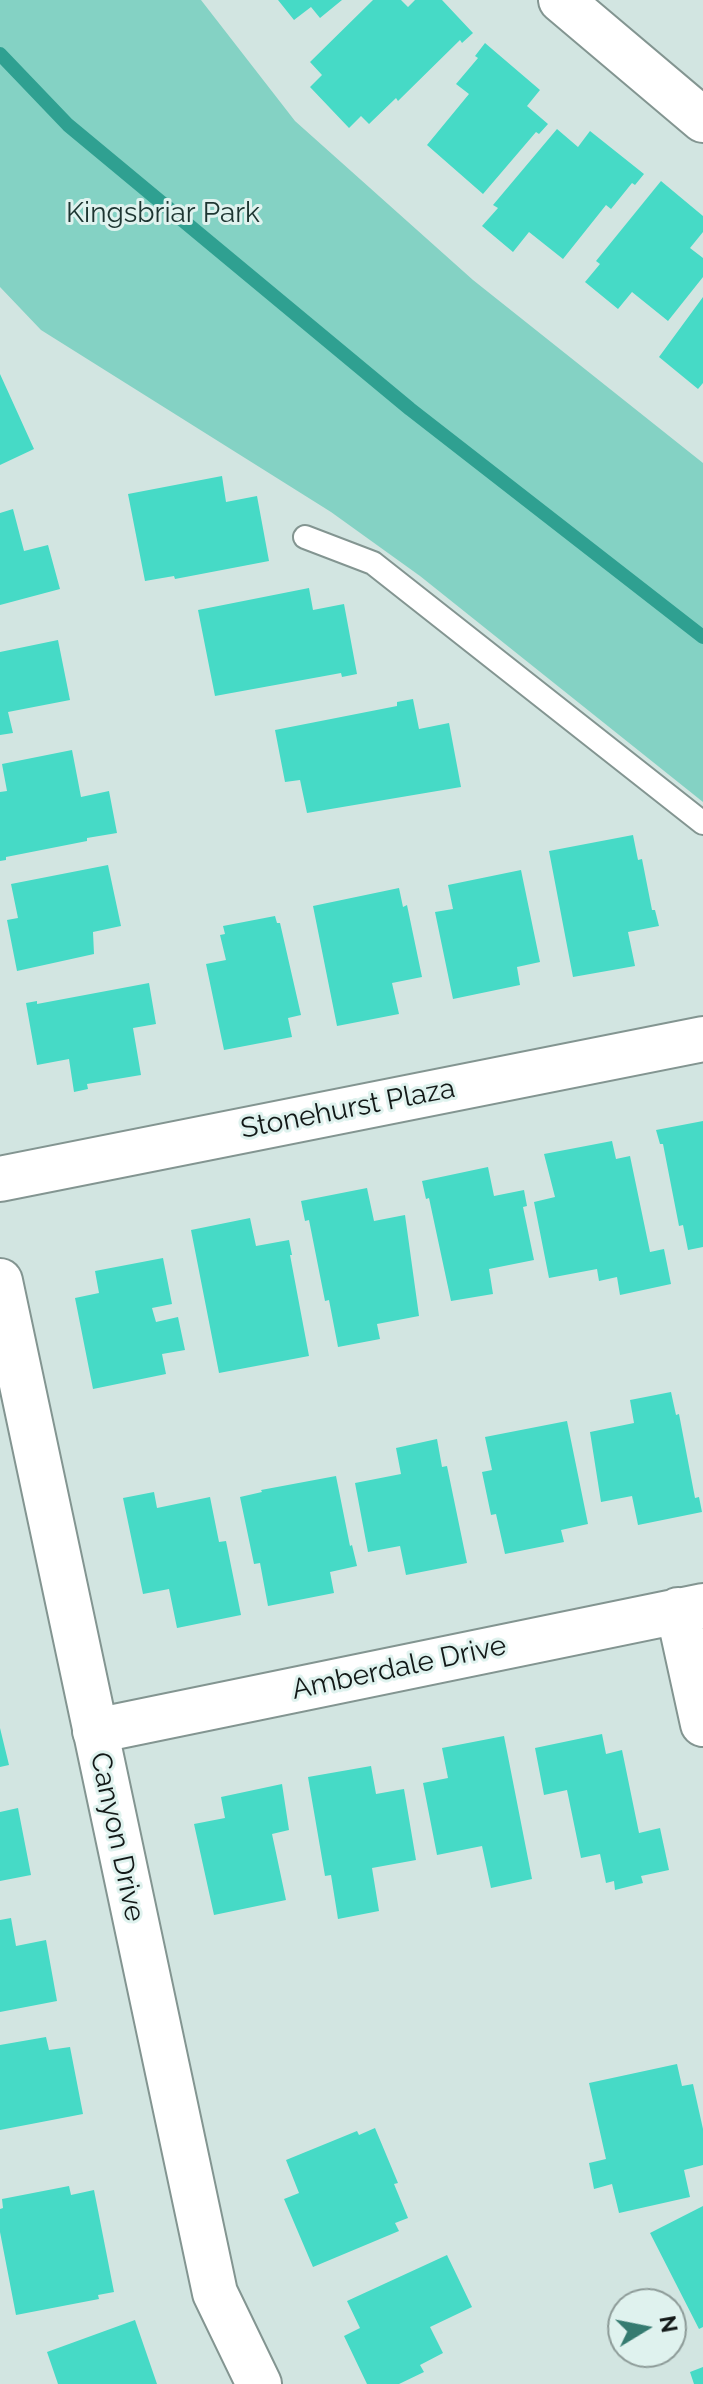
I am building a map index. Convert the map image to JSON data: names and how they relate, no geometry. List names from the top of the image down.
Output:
{
  "streets": {
    "street": ["Stonehurst Plaza", "Amberdale Drive", "Canyon Drive"]
  },
  "crossings": [
    ["Amberdale Drive", "Canyon Drive"]
  ],
  "parks": ["Kingsbriar Park"],
  "north": "right"
}
